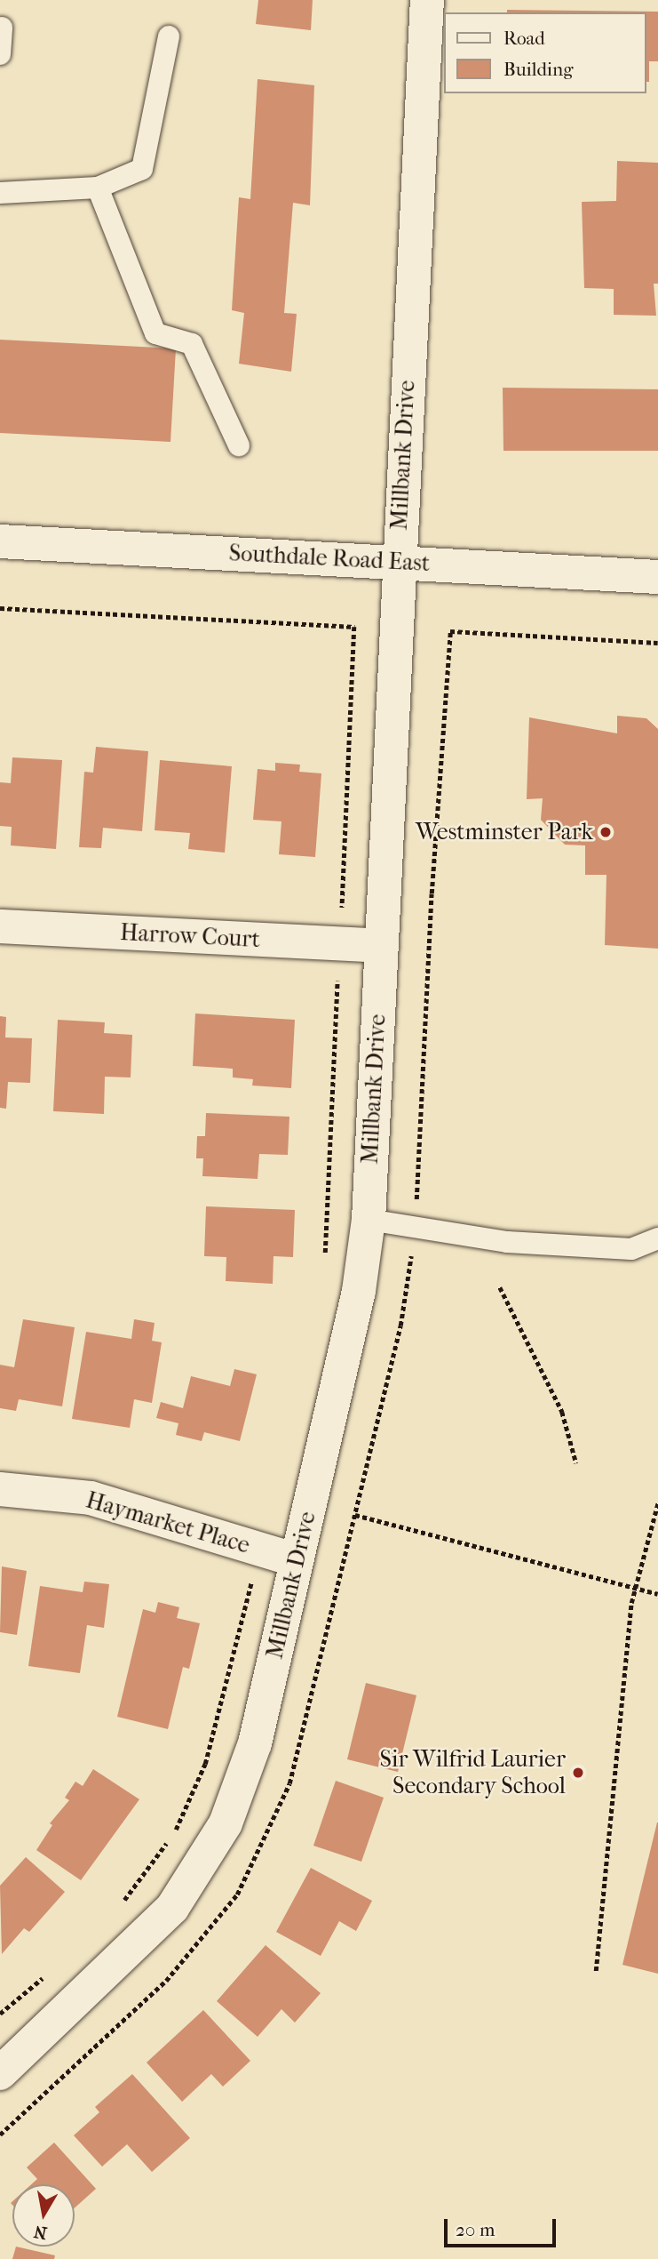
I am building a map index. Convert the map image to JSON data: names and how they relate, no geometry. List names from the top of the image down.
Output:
{
  "streets": {
    "street": [
      "Millbank Drive",
      "Southdale Road East",
      "Harrow Court",
      "Haymarket Place"
    ]
  },
  "crossings": [
    ["Millbank Drive", "Southdale Road East"],
    ["Millbank Drive", "Harrow Court"],
    ["Millbank Drive", "Haymarket Place"]
  ],
  "places": ["Westminster Park", "Sir Wilfrid Laurier Secondary School"],
  "legend": ["Road", "Building"],
  "scale_bar": "20 m",
  "north": "bottom"
}
